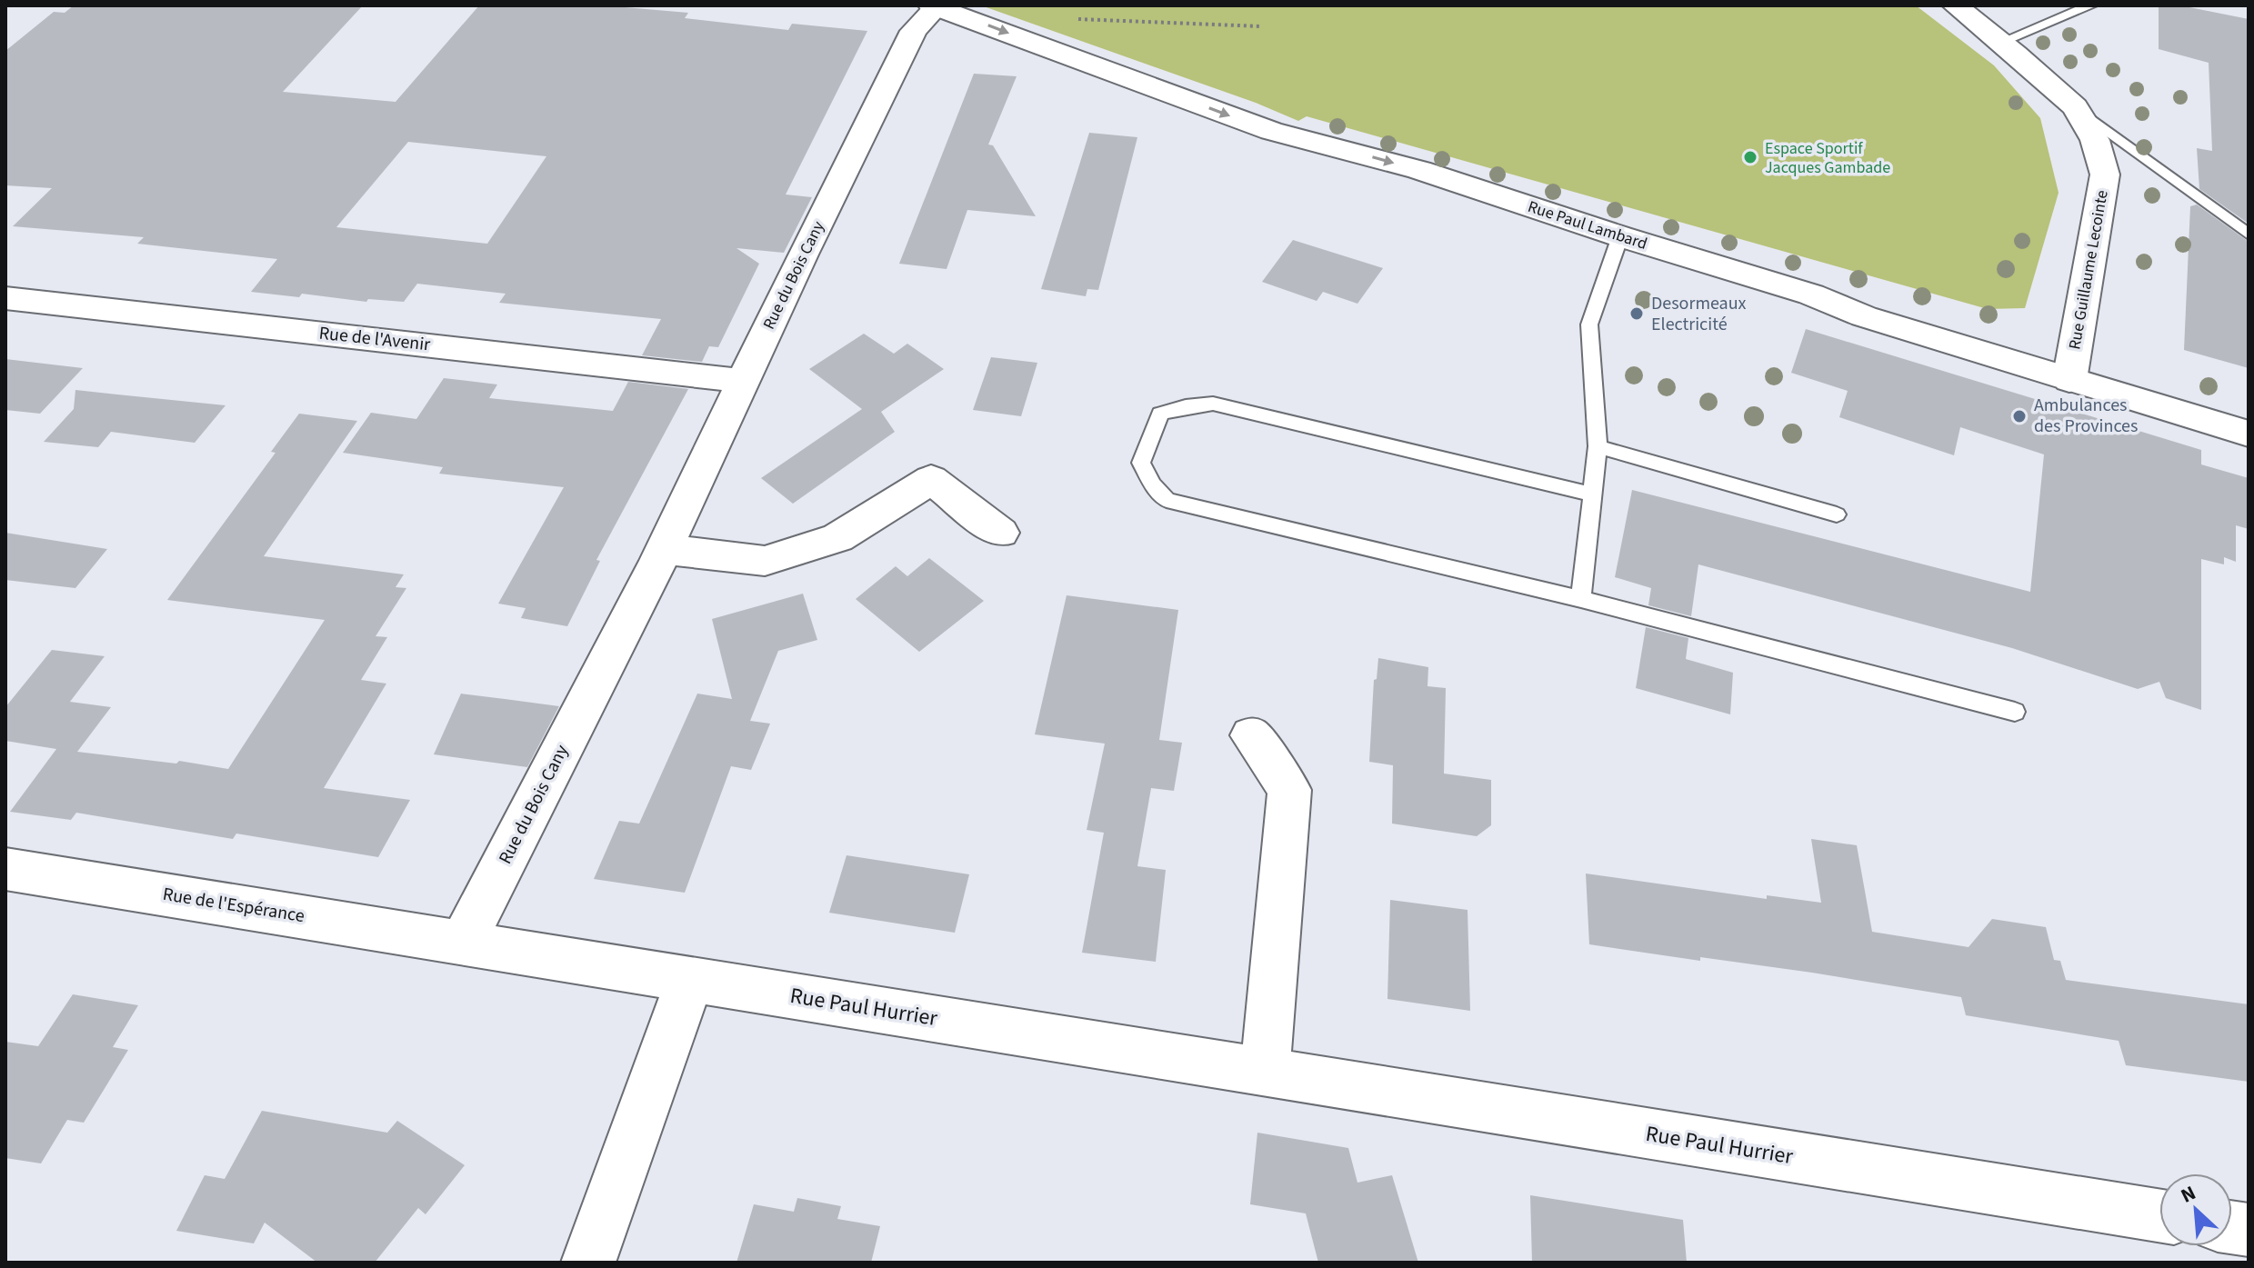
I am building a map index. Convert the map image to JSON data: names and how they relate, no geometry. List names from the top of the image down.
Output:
{
  "streets": {
    "street": [
      "Rue Paul Lambard",
      "Rue Guillaume Lecointe",
      "Rue du Bois Cany",
      "Rue de l'Avenir",
      "Rue de l'Espérance",
      "Rue Paul Hurrier"
    ]
  },
  "crossings": [
    ["Rue Paul Lambard", "Rue Guillaume Lecointe"],
    ["Rue Paul Lambard", "Rue du Bois Cany"],
    ["Rue du Bois Cany", "Rue de l'Avenir"],
    ["Rue du Bois Cany", "Rue de l'Espérance"],
    ["Rue du Bois Cany", "Rue Paul Hurrier"],
    ["Rue de l'Espérance", "Rue Paul Hurrier"]
  ],
  "one_way": ["Rue Paul Lambard"],
  "places": ["Espace Sportif Jacques Gambade", "Desormeaux Electricité", "Ambulances des Provinces"],
  "north": "top left"
}
